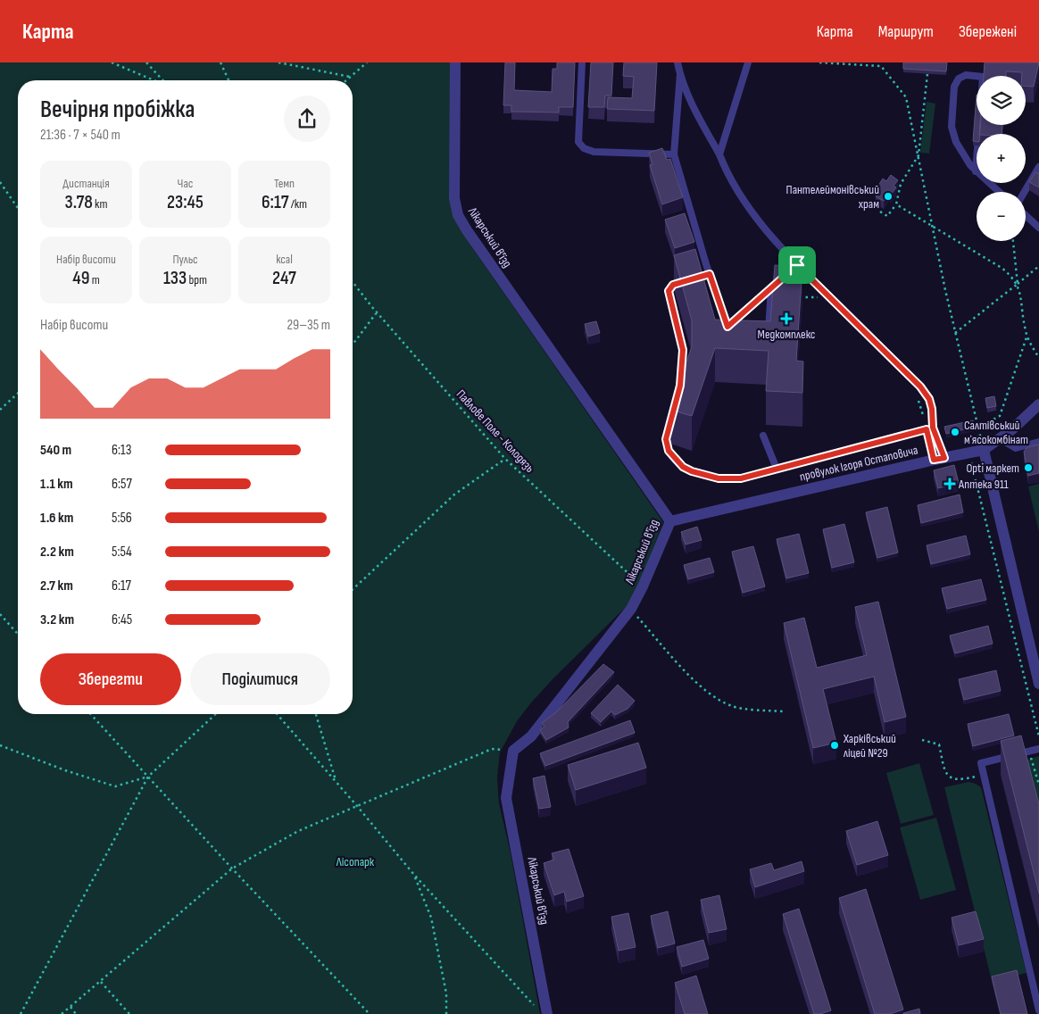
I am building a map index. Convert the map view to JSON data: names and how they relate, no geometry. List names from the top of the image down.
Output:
{
  "streets": {
    "street": ["Лікарський в'їзд", "провулок Ігоря Остаповича"],
    "path": ["Павлове Поле - Колодязь"]
  },
  "crossings": [
    ["Лікарський в'їзд", "Павлове Поле - Колодязь"],
    ["Лікарський в'їзд", "провулок Ігоря Остаповича"]
  ],
  "parks": ["Лісопарк"],
  "places": {
    "other": [
      "Пантелеймонівський храм",
      "Салтівський мʼясокомбінат",
      "Opti маркет",
      "Харківський ліцей №29"
    ],
    "health": ["Медкомплекс", "Аптека 911"]
  },
  "page": {
    "header": "Карта",
    "nav": ["Карта", "Маршрут", "Збережені"],
    "map_buttons": ["+", "−"],
    "heading": ["Вечірня пробіжка", "21:36 · 7 × 540 m"],
    "stats": [
      ["Дистанція", "3.78 km"],
      ["Час", "23:45"],
      ["Темп", "6:17 /km"],
      ["Набір висоти", "49 m"],
      ["Пульс", "133 bpm"],
      ["kcal", "247"]
    ],
    "chart": ["Набір висоти", "29–35 m"],
    "list": [
      {
        "name": "540 m",
        "note": "6:13"
      },
      {
        "name": "1.1 km",
        "note": "6:57"
      },
      {
        "name": "1.6 km",
        "note": "5:56"
      },
      {
        "name": "2.2 km",
        "note": "5:54"
      },
      {
        "name": "2.7 km",
        "note": "6:17"
      },
      {
        "name": "3.2 km",
        "note": "6:45"
      }
    ],
    "buttons": ["Зберегти", "Поділитися"]
  }
}
